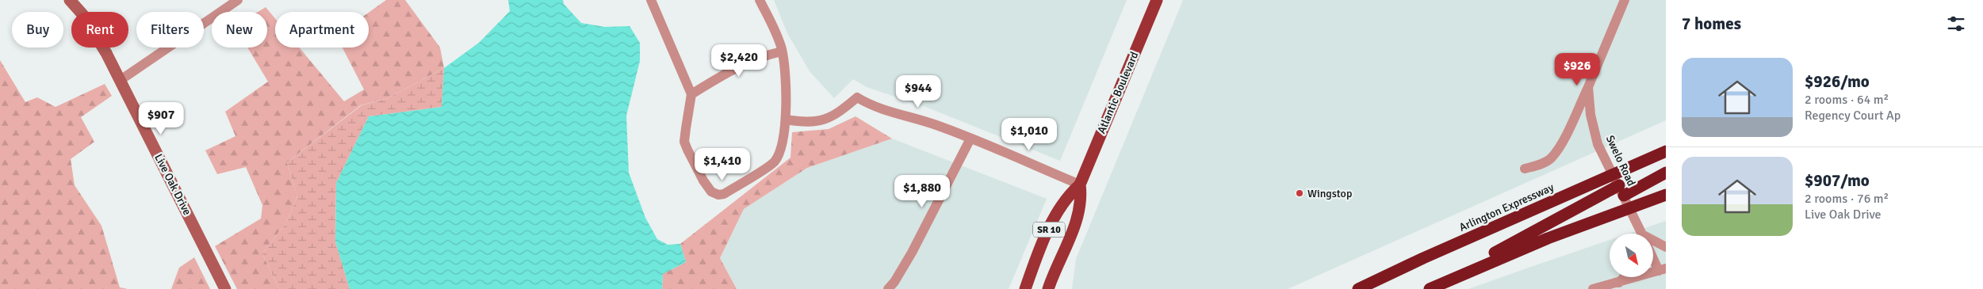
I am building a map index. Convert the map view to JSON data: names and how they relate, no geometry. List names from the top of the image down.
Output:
{
  "streets": {
    "highway": ["Arlington Expressway"],
    "main road": ["Atlantic Boulevard", "Live Oak Drive", "SR 10"],
    "street": ["Swelo Road"]
  },
  "crossings": [
    ["Swelo Road", "Arlington Expressway"]
  ],
  "places": ["Wingstop"],
  "north": "bottom right",
  "page": {
    "heading": "7 homes",
    "chip": [
      "Buy",
      "Rent",
      "Filters",
      "New",
      "Apartment"
    ],
    "price": [
      "$2,420",
      "$926",
      "$944",
      "$907",
      "$1,010",
      "$1,410",
      "$1,880"
    ],
    "list": [
      {
        "name": "$926/mo",
        "note": "2 rooms · 64 m² · Regency Court Ap"
      },
      {
        "name": "$907/mo",
        "note": "2 rooms · 76 m² · Live Oak Drive"
      }
    ]
  }
}
